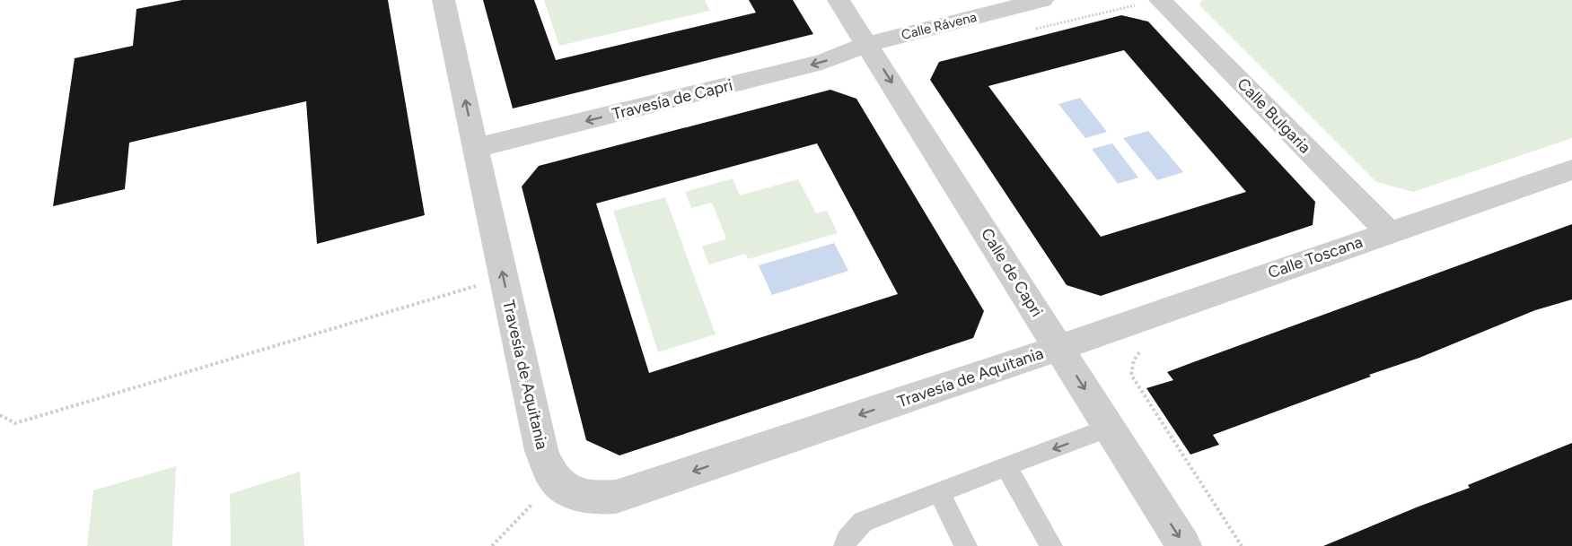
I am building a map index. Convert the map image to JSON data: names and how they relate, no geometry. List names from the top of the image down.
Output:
{
  "streets": {
    "street": [
      "Calle Rávena",
      "Travesía de Capri",
      "Calle Bulgaria",
      "Calle Toscana",
      "Calle de Capri",
      "Travesía de Aquitania"
    ]
  },
  "crossings": [
    ["Calle Rávena", "Travesía de Capri"],
    ["Calle Rávena", "Calle de Capri"],
    ["Travesía de Capri", "Calle de Capri"],
    ["Travesía de Capri", "Travesía de Aquitania"],
    ["Calle Bulgaria", "Calle Toscana"],
    ["Calle Toscana", "Calle de Capri"],
    ["Calle Toscana", "Travesía de Aquitania"],
    ["Calle de Capri", "Travesía de Aquitania"]
  ],
  "one_way": ["Travesía de Capri", "Calle de Capri"]
}
